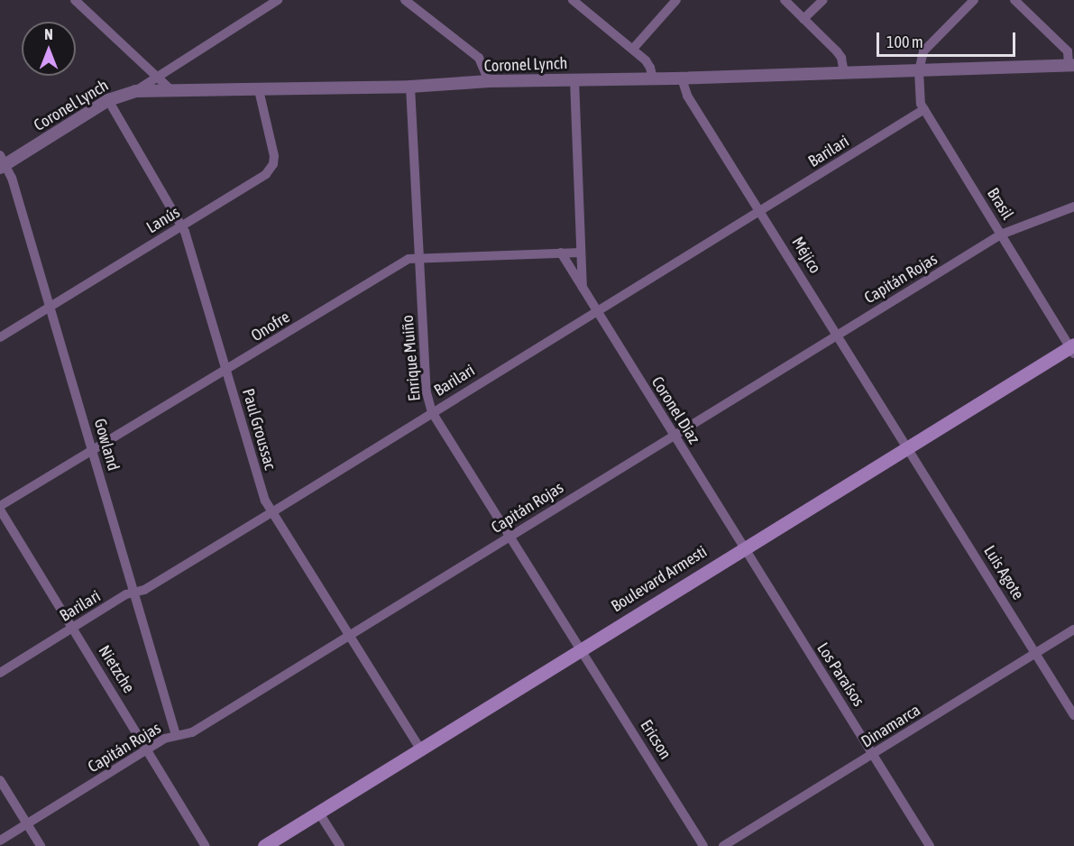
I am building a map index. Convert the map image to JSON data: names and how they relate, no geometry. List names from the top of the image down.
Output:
{
  "streets": {
    "main road": ["Boulevard Armesti"],
    "street": [
      "Coronel Lynch",
      "Barilari",
      "Brasil",
      "Lanús",
      "Méjico",
      "Capitán Rojas",
      "Onofre",
      "Enrique Muiño",
      "Coronel Díaz",
      "Paul Groussac",
      "Gowland",
      "Luis Agote",
      "Nietzche",
      "Los Paraísos",
      "Dinamarca",
      "Ericson"
    ]
  },
  "crossings": [
    ["Coronel Lynch", "Brasil"],
    ["Coronel Lynch", "Lanús"],
    ["Coronel Lynch", "Méjico"],
    ["Coronel Lynch", "Enrique Muiño"],
    ["Coronel Lynch", "Coronel Díaz"],
    ["Coronel Lynch", "Paul Groussac"],
    ["Coronel Lynch", "Gowland"],
    ["Barilari", "Brasil"],
    ["Barilari", "Méjico"],
    ["Barilari", "Enrique Muiño"],
    ["Barilari", "Coronel Díaz"],
    ["Barilari", "Paul Groussac"],
    ["Barilari", "Gowland"],
    ["Barilari", "Nietzche"],
    ["Brasil", "Capitán Rojas"],
    ["Brasil", "Boulevard Armesti"],
    ["Lanús", "Paul Groussac"],
    ["Lanús", "Gowland"],
    ["Méjico", "Capitán Rojas"],
    ["Méjico", "Luis Agote"],
    ["Méjico", "Boulevard Armesti"],
    ["Capitán Rojas", "Enrique Muiño"],
    ["Capitán Rojas", "Coronel Díaz"],
    ["Capitán Rojas", "Paul Groussac"],
    ["Capitán Rojas", "Gowland"],
    ["Capitán Rojas", "Nietzche"],
    ["Onofre", "Enrique Muiño"],
    ["Onofre", "Coronel Díaz"],
    ["Onofre", "Paul Groussac"],
    ["Onofre", "Gowland"],
    ["Onofre", "Nietzche"],
    ["Enrique Muiño", "Boulevard Armesti"],
    ["Enrique Muiño", "Ericson"],
    ["Coronel Díaz", "Boulevard Armesti"],
    ["Coronel Díaz", "Los Paraísos"],
    ["Paul Groussac", "Boulevard Armesti"],
    ["Luis Agote", "Boulevard Armesti"],
    ["Luis Agote", "Dinamarca"],
    ["Boulevard Armesti", "Los Paraísos"],
    ["Boulevard Armesti", "Ericson"],
    ["Los Paraísos", "Dinamarca"]
  ],
  "scale_bar": "100 m",
  "north": "top"
}
